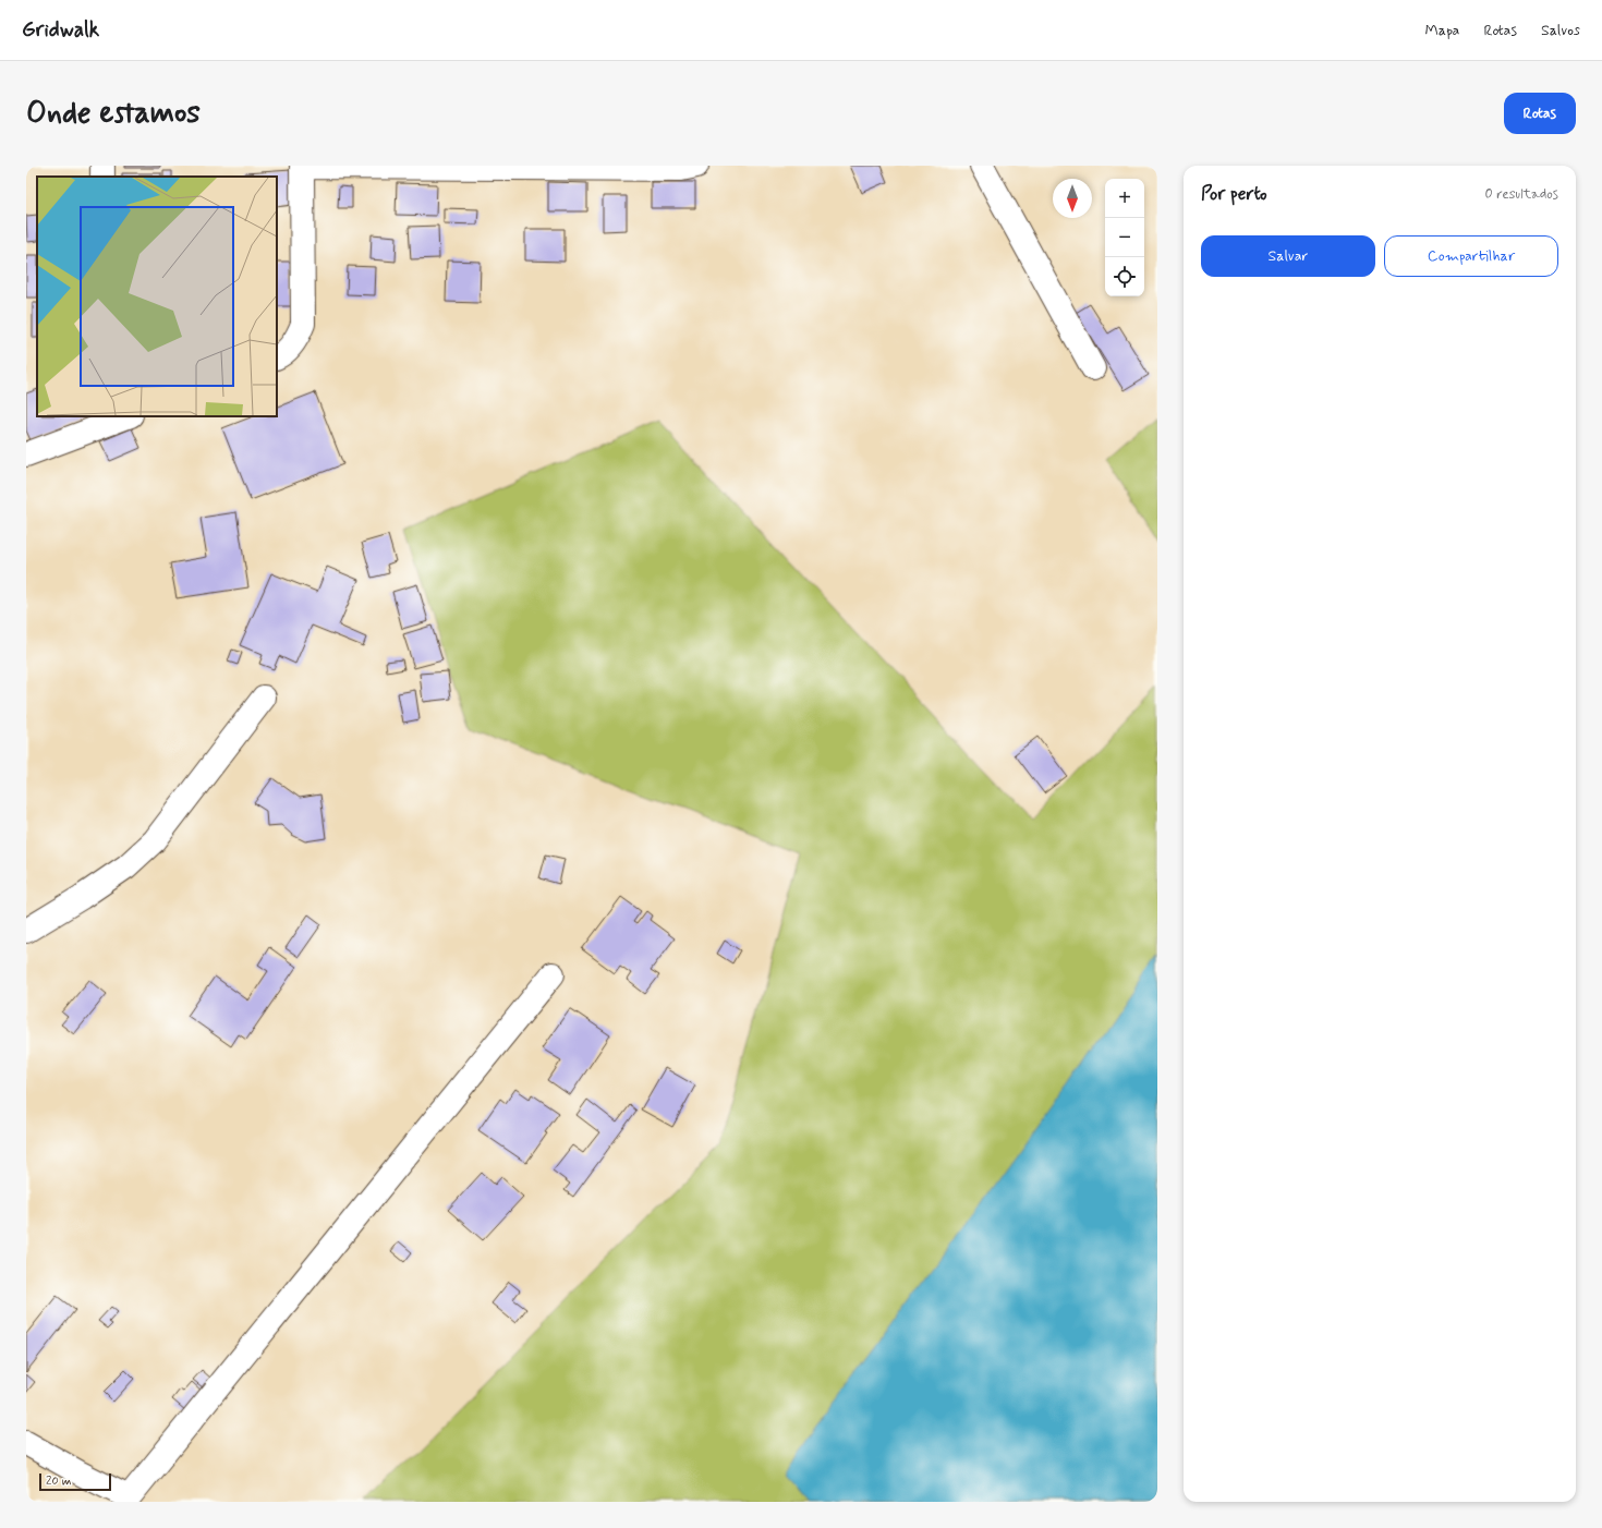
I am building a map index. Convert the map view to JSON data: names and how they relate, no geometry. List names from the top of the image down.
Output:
{
  "scale_bar": "20 m",
  "north": "bottom",
  "page": {
    "header": "Gridwalk",
    "nav": ["Mapa", "Rotas", "Salvos"],
    "buttons": [
      "Rotas",
      ["Salvar", "Compartilhar"]
    ],
    "title": "Onde estamos",
    "heading": ["Por perto", "0 resultados"],
    "map_buttons": ["+", "−"],
    "scale": "20 m"
  }
}
